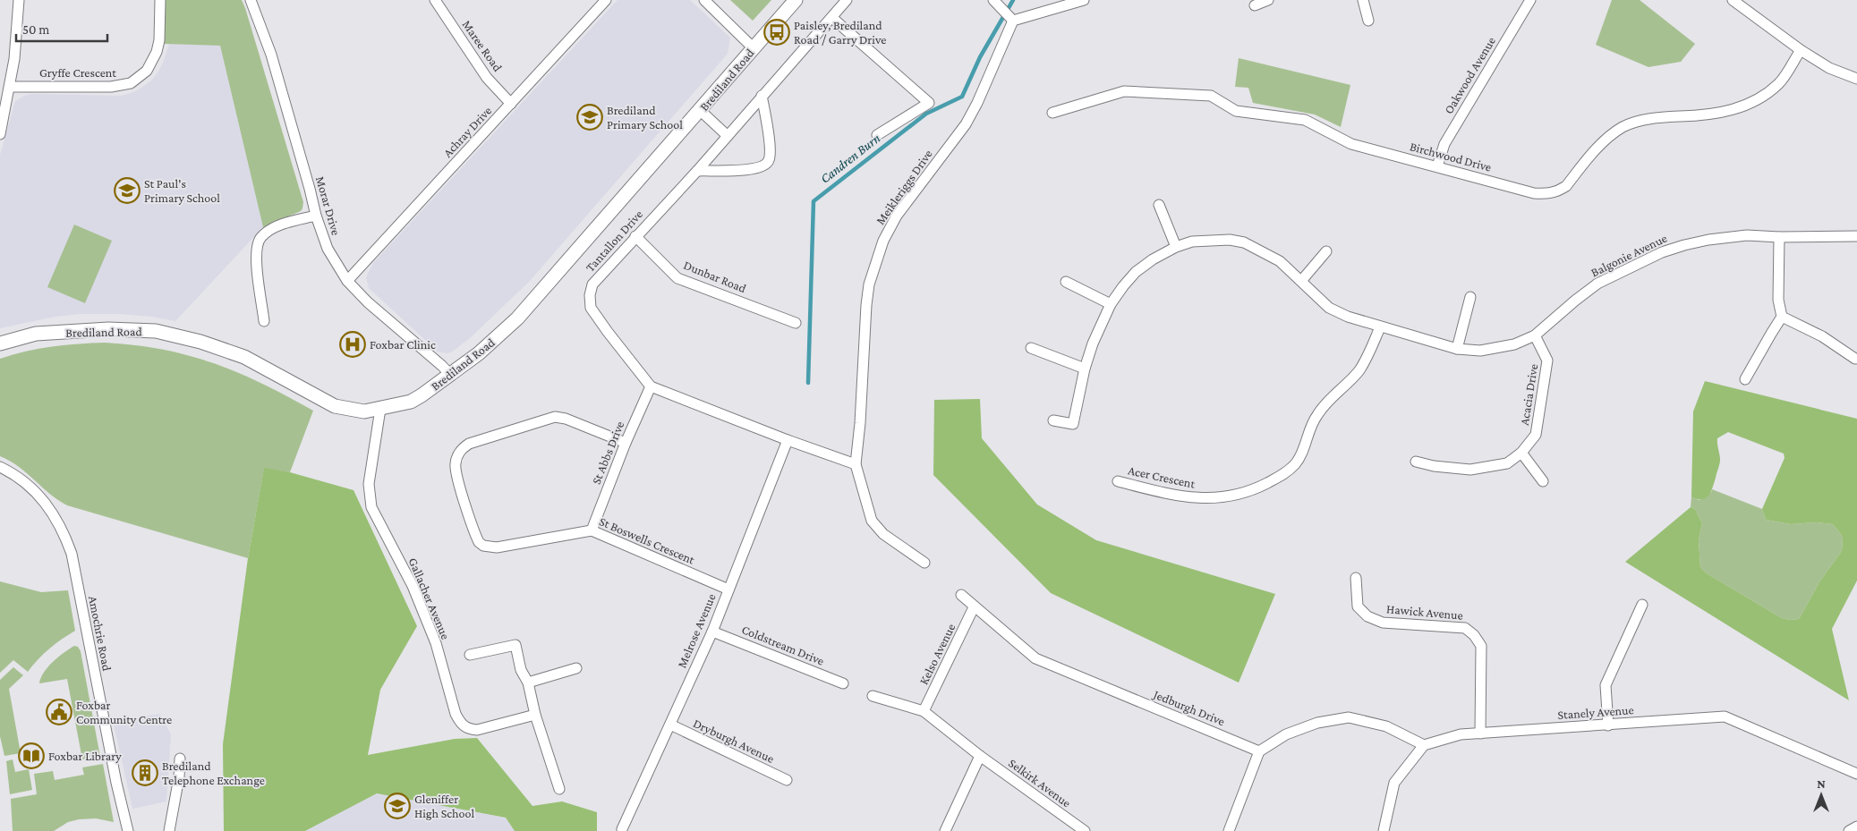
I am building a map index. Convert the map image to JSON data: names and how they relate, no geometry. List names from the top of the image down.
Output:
{
  "streets": {
    "street": [
      "Maree Road",
      "Gryffe Crescent",
      "Oakwood Avenue",
      "Brediland Road",
      "Achray Drive",
      "Birchwood Drive",
      "Meikleriggs Drive",
      "Morar Drive",
      "Tantallon Drive",
      "Balgonie Avenue",
      "Dunbar Road",
      "Acacia Drive",
      "St Abbs Drive",
      "Acer Crescent",
      "St Boswells Crescent",
      "Gallacher Avenue",
      "Hawick Avenue",
      "Melrose Avenue",
      "Amochrie Road",
      "Coldstream Drive",
      "Kelso Avenue",
      "Jedburgh Drive",
      "Stanely Avenue",
      "Dryburgh Avenue",
      "Selkirk Avenue"
    ]
  },
  "crossings": [
    ["Maree Road", "Achray Drive"],
    ["Oakwood Avenue", "Birchwood Drive"],
    ["Brediland Road", "Morar Drive"],
    ["Brediland Road", "Gallacher Avenue"],
    ["Achray Drive", "Morar Drive"],
    ["Tantallon Drive", "Dunbar Road"],
    ["Tantallon Drive", "St Abbs Drive"],
    ["Balgonie Avenue", "Acacia Drive"],
    ["Balgonie Avenue", "Acer Crescent"],
    ["St Abbs Drive", "St Boswells Crescent"],
    ["St Boswells Crescent", "Melrose Avenue"],
    ["Hawick Avenue", "Stanely Avenue"],
    ["Melrose Avenue", "Coldstream Drive"],
    ["Melrose Avenue", "Dryburgh Avenue"],
    ["Kelso Avenue", "Jedburgh Drive"],
    ["Kelso Avenue", "Selkirk Avenue"]
  ],
  "water": ["Candren Burn"],
  "places": {
    "bus stop": ["Paisley, Brediland Road / Garry Drive"],
    "school or university": ["Brediland Primary School", "St Paul's Primary School", "Gleniffer High School"],
    "hospital": ["Foxbar Clinic"],
    "public building": ["Foxbar Community Centre"],
    "library": ["Foxbar Library"],
    "building": ["Brediland Telephone Exchange"]
  },
  "scale_bar": "50 m",
  "north": "top"
}
